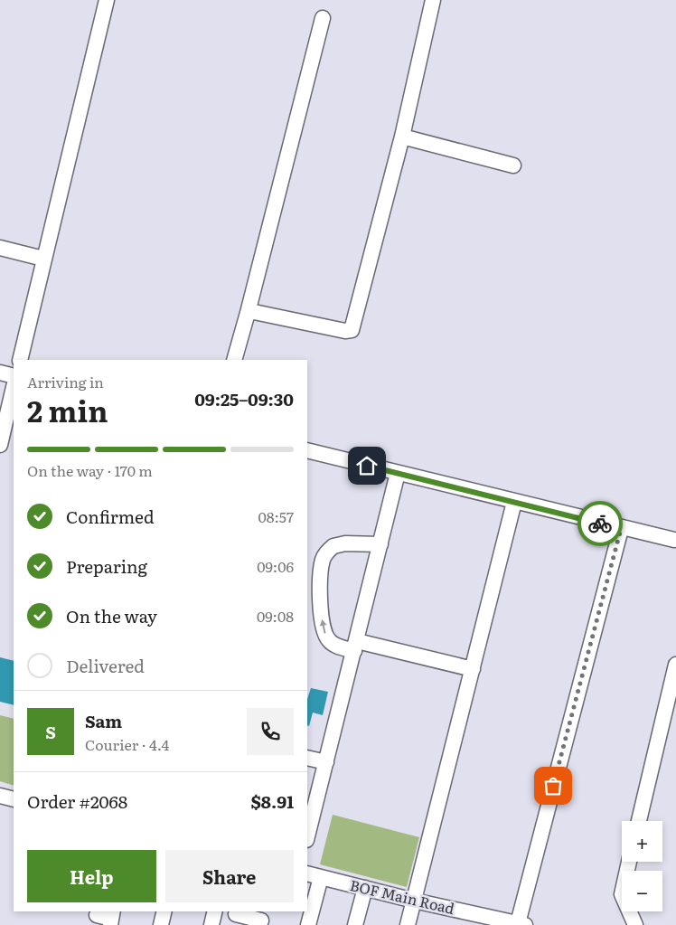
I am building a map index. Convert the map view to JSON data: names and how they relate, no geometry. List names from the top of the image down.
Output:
{
  "streets": {
    "street": ["BOF Main Road"]
  },
  "page": {
    "heading": ["2 min", "Arriving in", "09:25–09:30"],
    "panel": [
      "Sam",
      "Courier · 4.4",
      "Order #2068",
      "$8.91"
    ],
    "bar": "On the way · 170 m",
    "list": [
      ["Confirmed", "08:57"],
      ["Preparing", "09:06"],
      ["On the way", "09:08"],
      "Delivered"
    ],
    "round": "S",
    "map_buttons": ["+", "−"],
    "buttons": ["Help", "Share"]
  }
}
